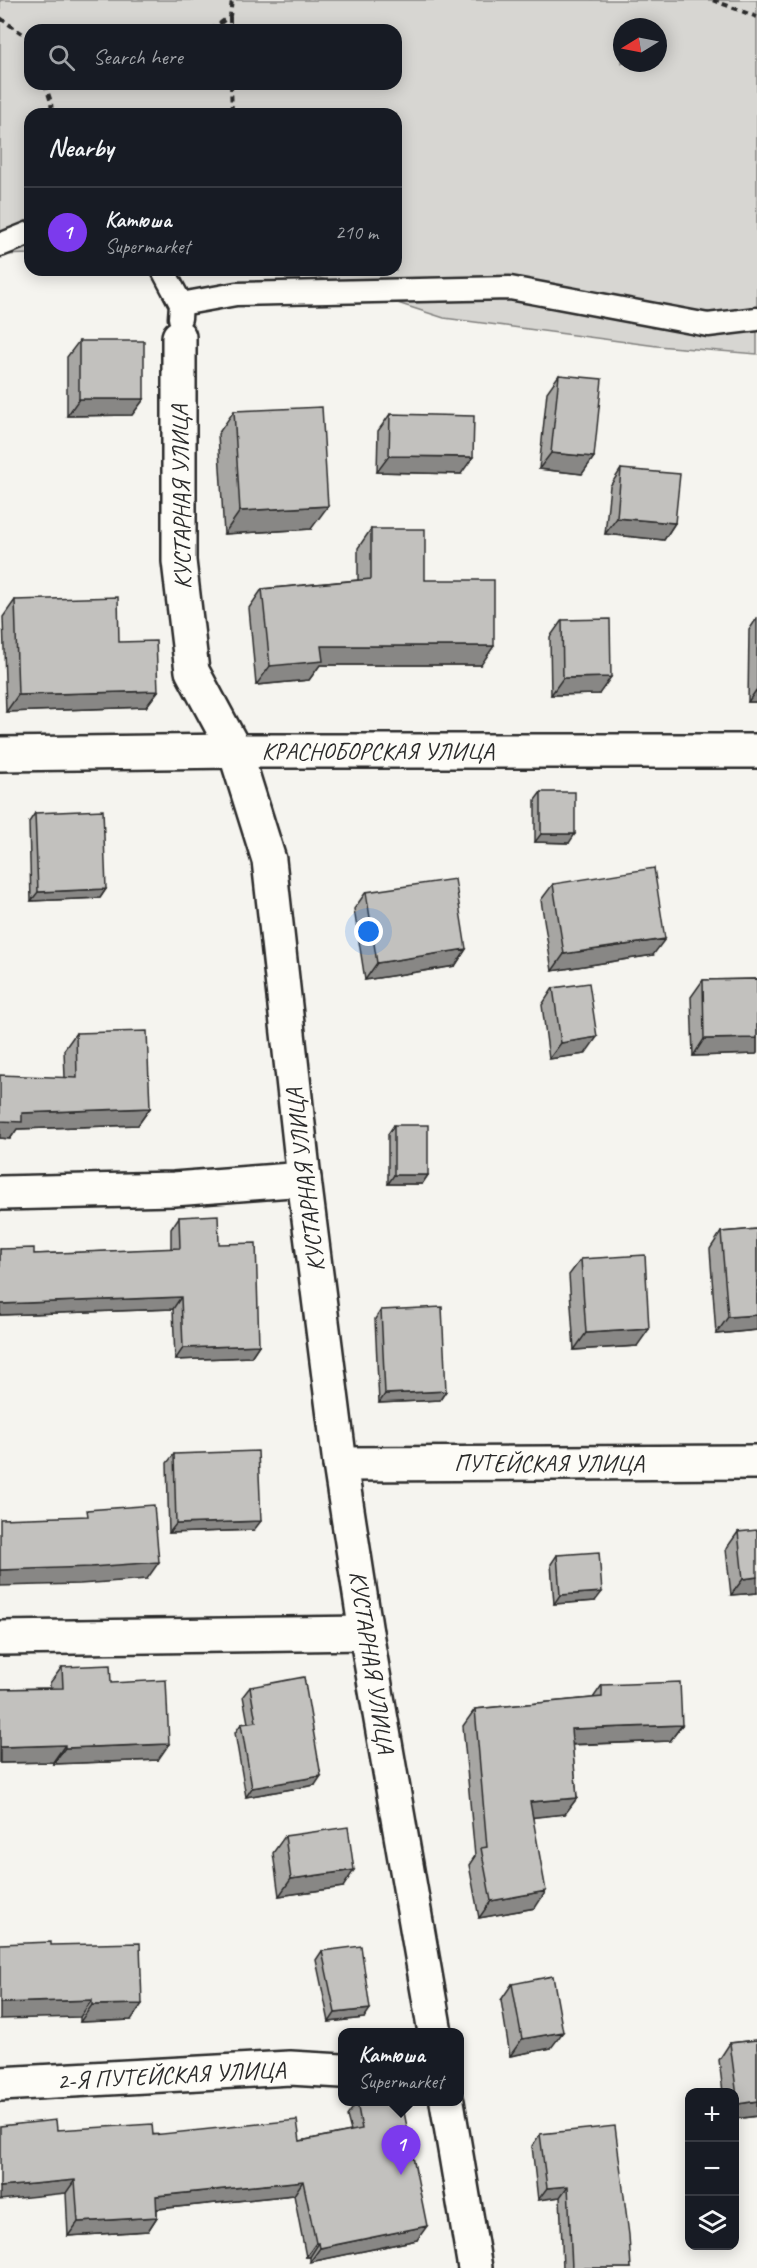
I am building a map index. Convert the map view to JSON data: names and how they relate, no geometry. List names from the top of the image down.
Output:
{
  "streets": {
    "street": [
      "КУСТАРНАЯ УЛИЦА",
      "КРАСНОБОРСКАЯ УЛИЦА",
      "ПУТЕЙСКАЯ УЛИЦА",
      "2-Я ПУТЕЙСКАЯ УЛИЦА"
    ]
  },
  "crossings": [
    ["КУСТАРНАЯ УЛИЦА", "КРАСНОБОРСКАЯ УЛИЦА"],
    ["КУСТАРНАЯ УЛИЦА", "ПУТЕЙСКАЯ УЛИЦА"]
  ],
  "north": "left",
  "page": {
    "search": "Search here",
    "heading": "Nearby",
    "list": [
      {
        "mark": "1",
        "name": "Катюша",
        "note": "Supermarket",
        "value": "210 m"
      }
    ],
    "popup": ["Катюша", "Supermarket"],
    "map_buttons": ["+", "−"],
    "pins": "1"
  }
}
